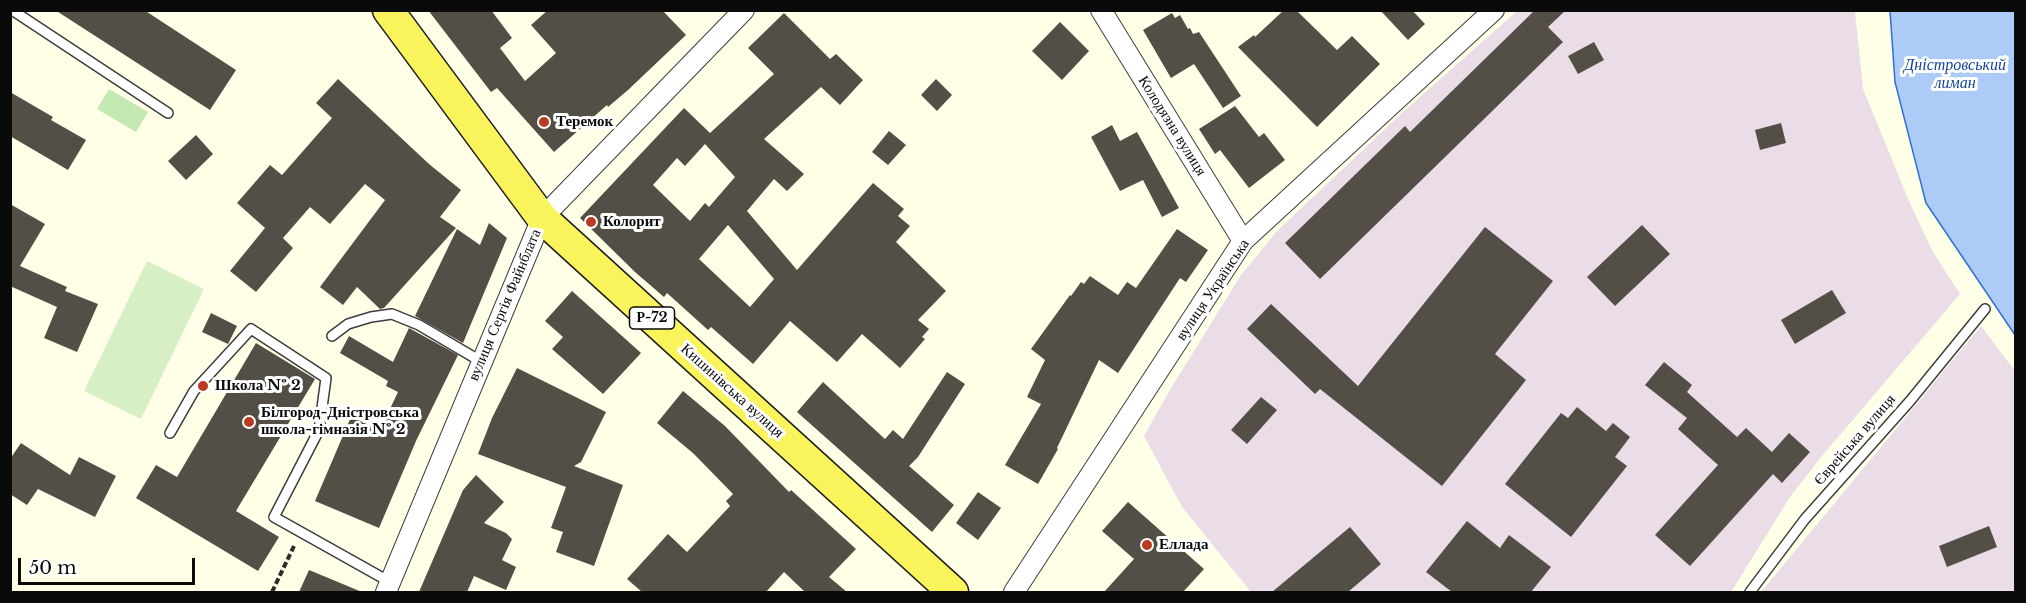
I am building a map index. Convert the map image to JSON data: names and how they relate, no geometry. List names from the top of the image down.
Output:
{
  "streets": {
    "main road": ["Р-72", "Кишинівська вулиця"],
    "street": ["Колодязна вулиця", "вулиця Українська", "вулиця Сергія Файнблата"],
    "lane": ["Єврейська вулиця"]
  },
  "crossings": [
    ["Колодязна вулиця", "вулиця Українська"],
    ["вулиця Сергія Файнблата", "Кишинівська вулиця"]
  ],
  "water": ["Дністровський лиман"],
  "places": [
    "Теремок",
    "Колорит",
    "Школа № 2",
    "Білгород-Дністровська школа-гімназія № 2",
    "Еллада"
  ],
  "scale_bar": "50 m"
}
